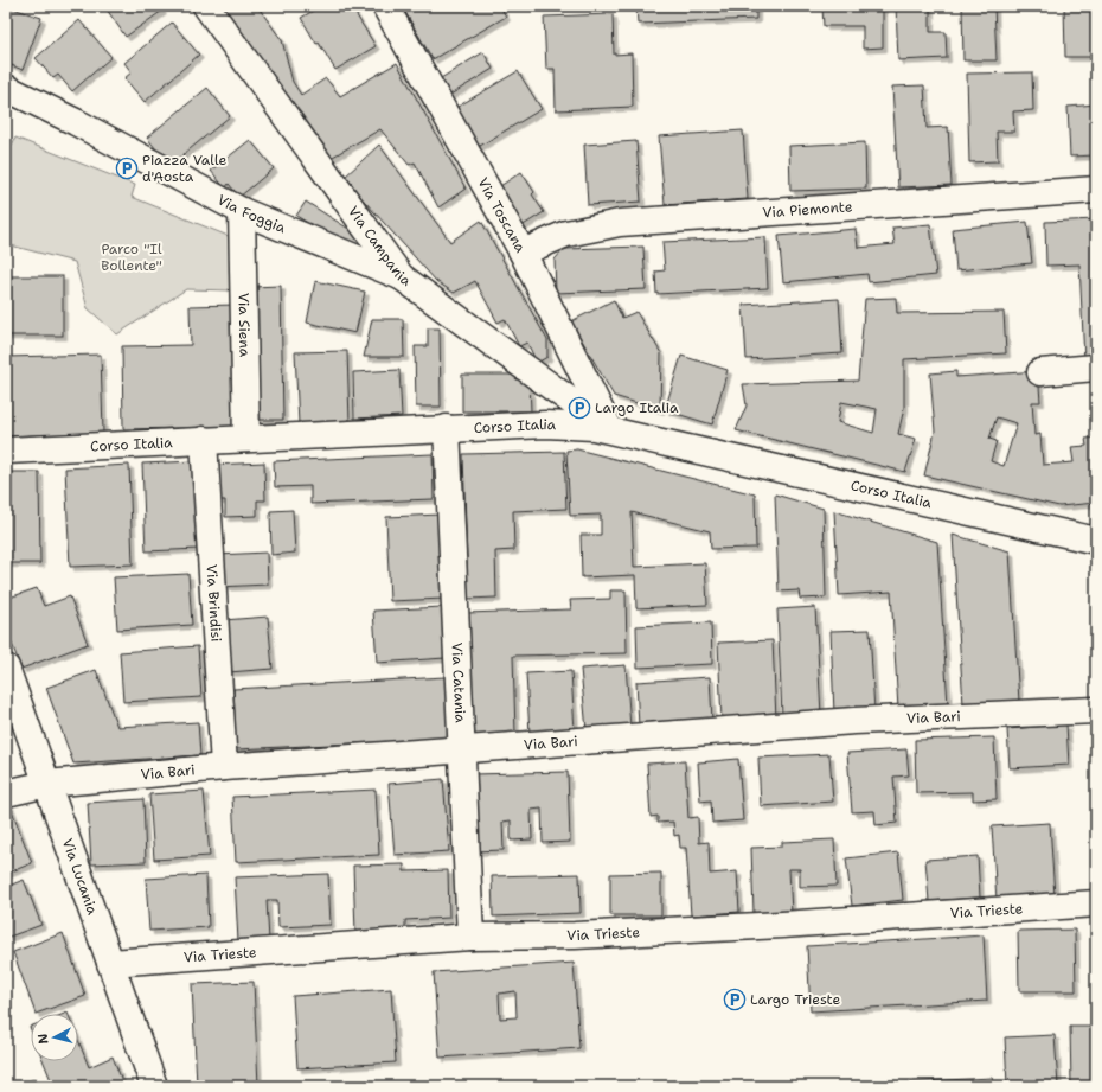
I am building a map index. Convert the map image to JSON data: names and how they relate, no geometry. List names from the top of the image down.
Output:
{
  "streets": {
    "street": [
      "Via Piemonte",
      "Via Foggia",
      "Via Toscana",
      "Via Campania",
      "Via Siena",
      "Corso Italia",
      "Via Brindisi",
      "Via Catania",
      "Via Bari",
      "Via Lucania",
      "Via Trieste"
    ]
  },
  "crossings": [
    ["Via Piemonte", "Via Toscana"],
    ["Via Foggia", "Via Campania"],
    ["Via Foggia", "Via Siena"],
    ["Via Toscana", "Via Campania"],
    ["Via Toscana", "Corso Italia"],
    ["Via Campania", "Corso Italia"],
    ["Via Siena", "Corso Italia"],
    ["Corso Italia", "Via Brindisi"],
    ["Corso Italia", "Via Catania"],
    ["Via Brindisi", "Via Bari"],
    ["Via Catania", "Via Bari"],
    ["Via Catania", "Via Trieste"],
    ["Via Bari", "Via Lucania"],
    ["Via Lucania", "Via Trieste"]
  ],
  "parks": ["Parco \"Il Bollente\""],
  "places": {
    "parking": ["Piazza Valle d'Aosta", "Largo Italia", "Largo Trieste"]
  },
  "north": "left"
}
